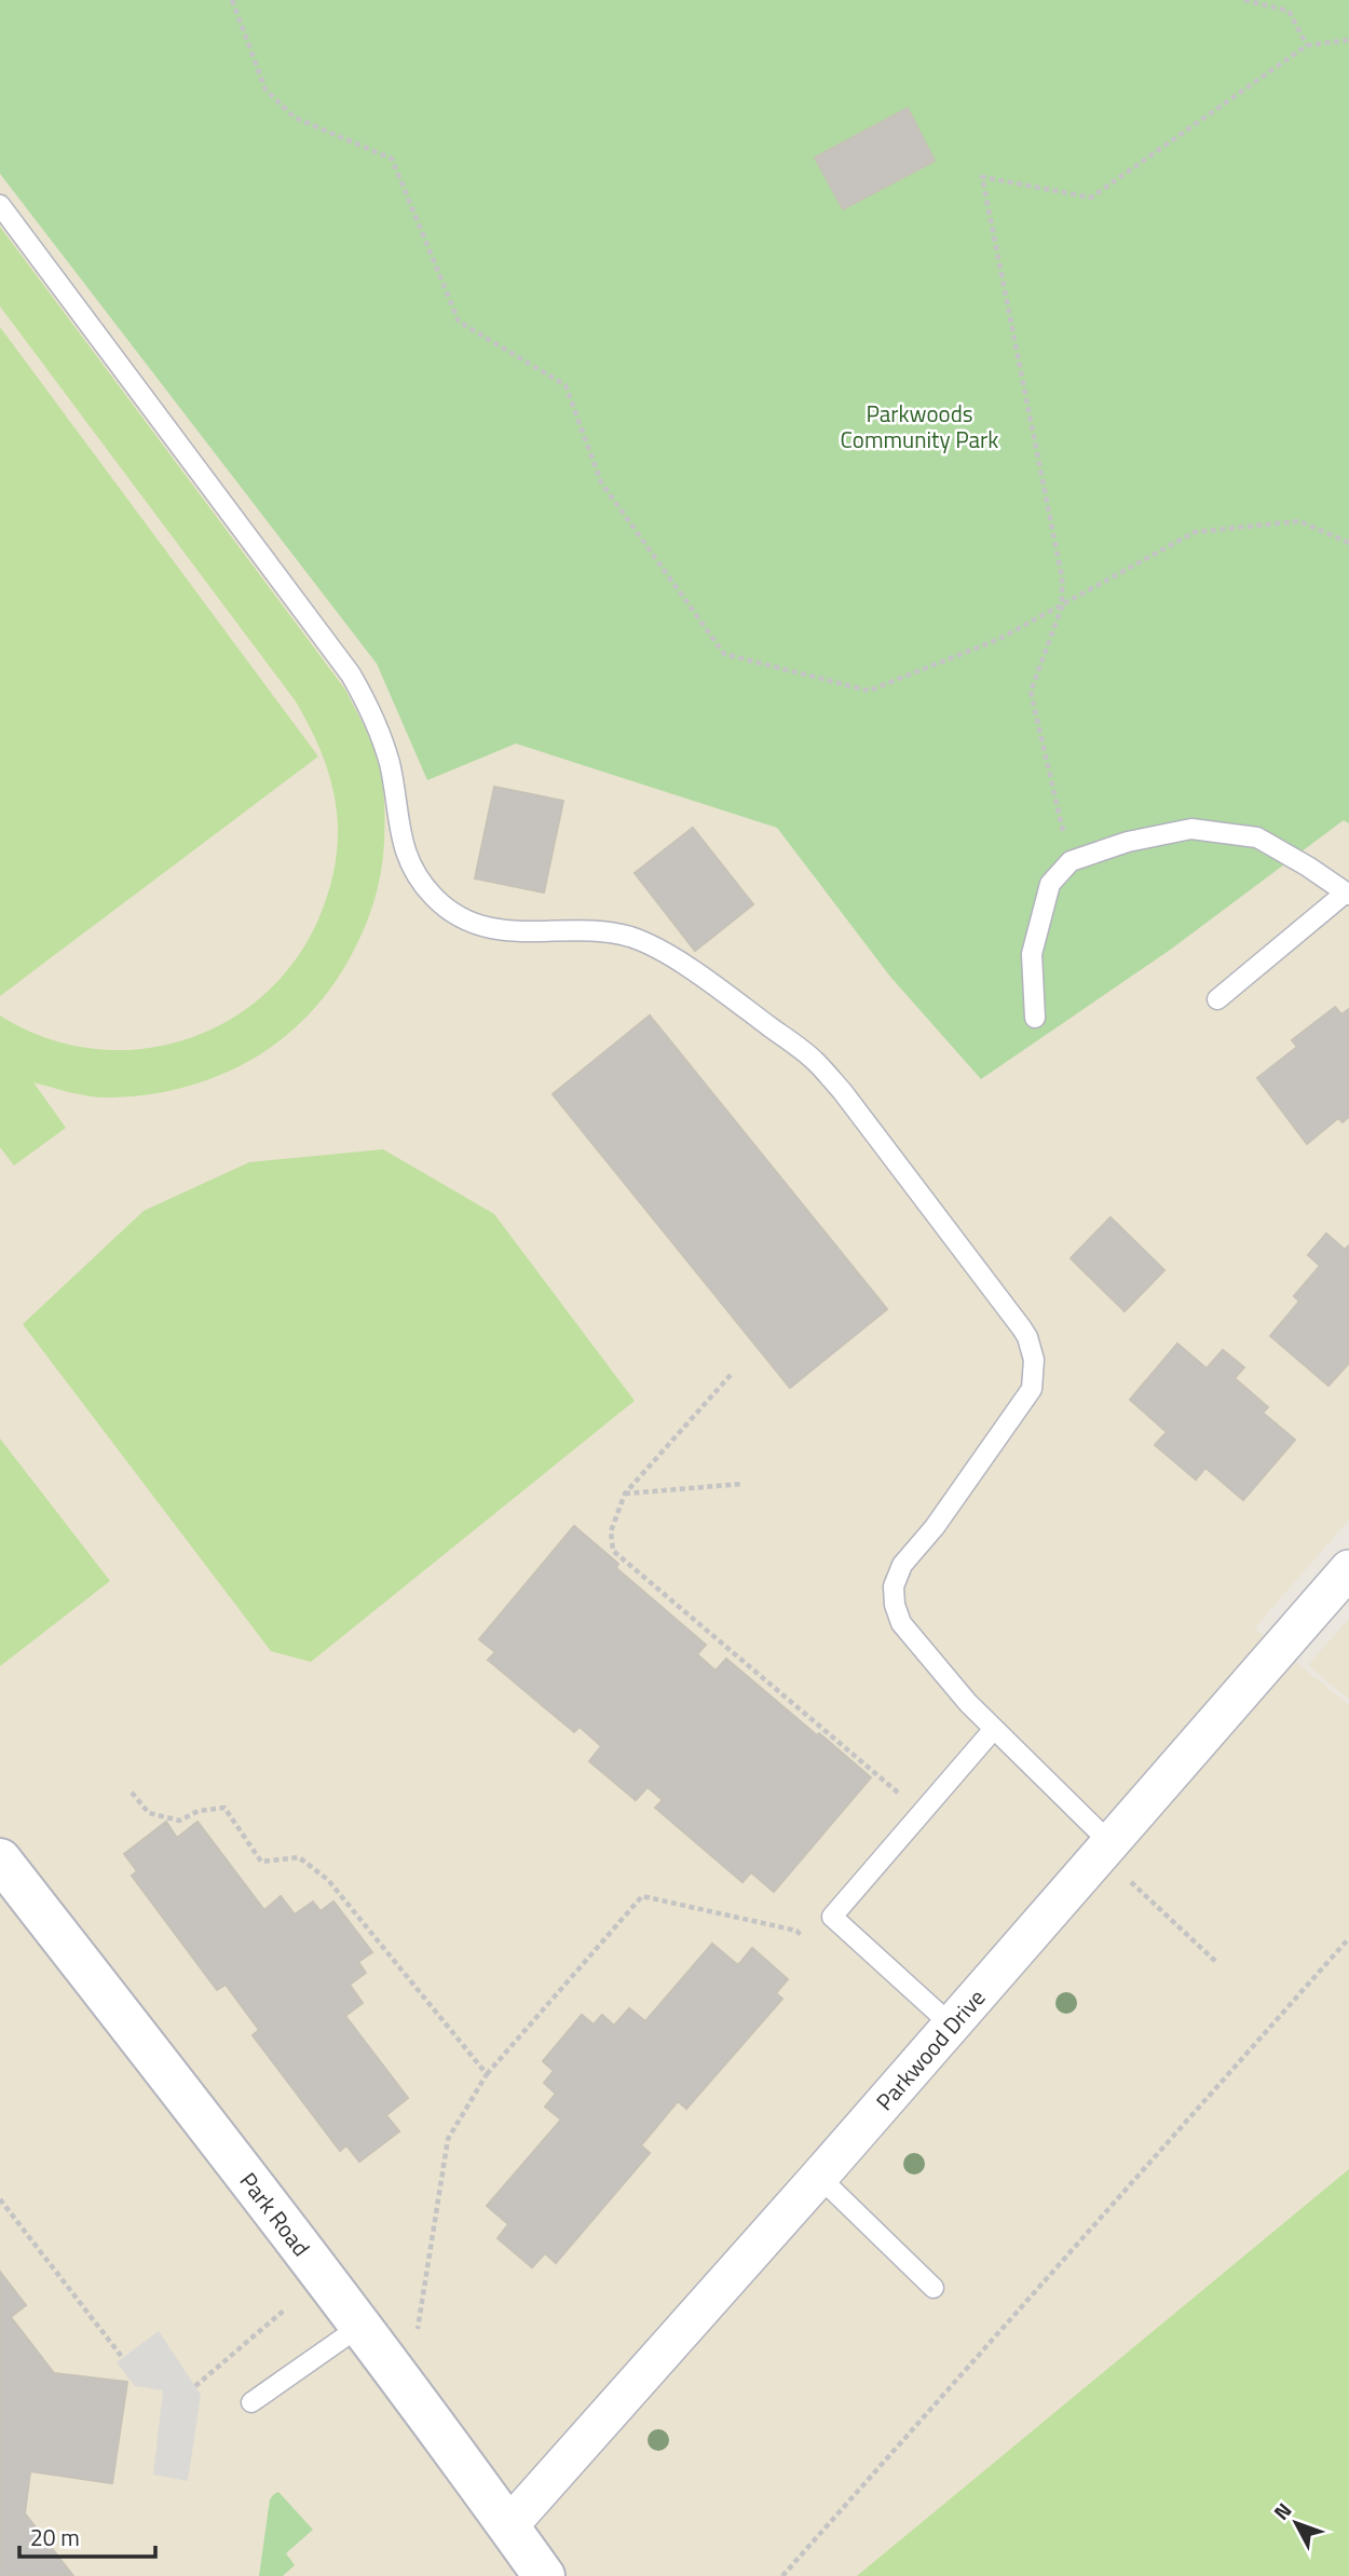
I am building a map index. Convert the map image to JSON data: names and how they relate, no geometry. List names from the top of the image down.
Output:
{
  "streets": {
    "street": ["Parkwood Drive", "Park Road"]
  },
  "crossings": [
    ["Parkwood Drive", "Park Road"]
  ],
  "parks": ["Parkwoods Community Park"],
  "scale_bar": "20 m",
  "north": "top left"
}
